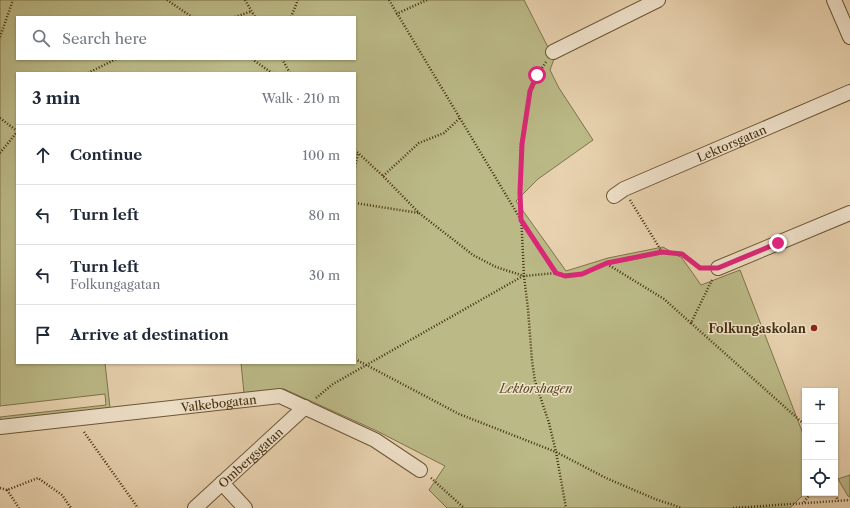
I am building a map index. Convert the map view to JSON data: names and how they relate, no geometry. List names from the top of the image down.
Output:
{
  "streets": {
    "street": ["Lektorsgatan", "Valkebogatan", "Ombergsgatan"]
  },
  "crossings": [
    ["Valkebogatan", "Ombergsgatan"]
  ],
  "parks": ["Lektorshagen"],
  "places": ["Folkungaskolan"],
  "page": {
    "search": "Search here",
    "heading": ["3 min", "Walk · 210 m"],
    "list": [
      ["Continue", "100 m"],
      ["Turn left", "80 m"],
      ["Turn left", "Folkungagatan", "30 m"],
      "Arrive at destination"
    ],
    "map_buttons": ["+", "−"]
  }
}
